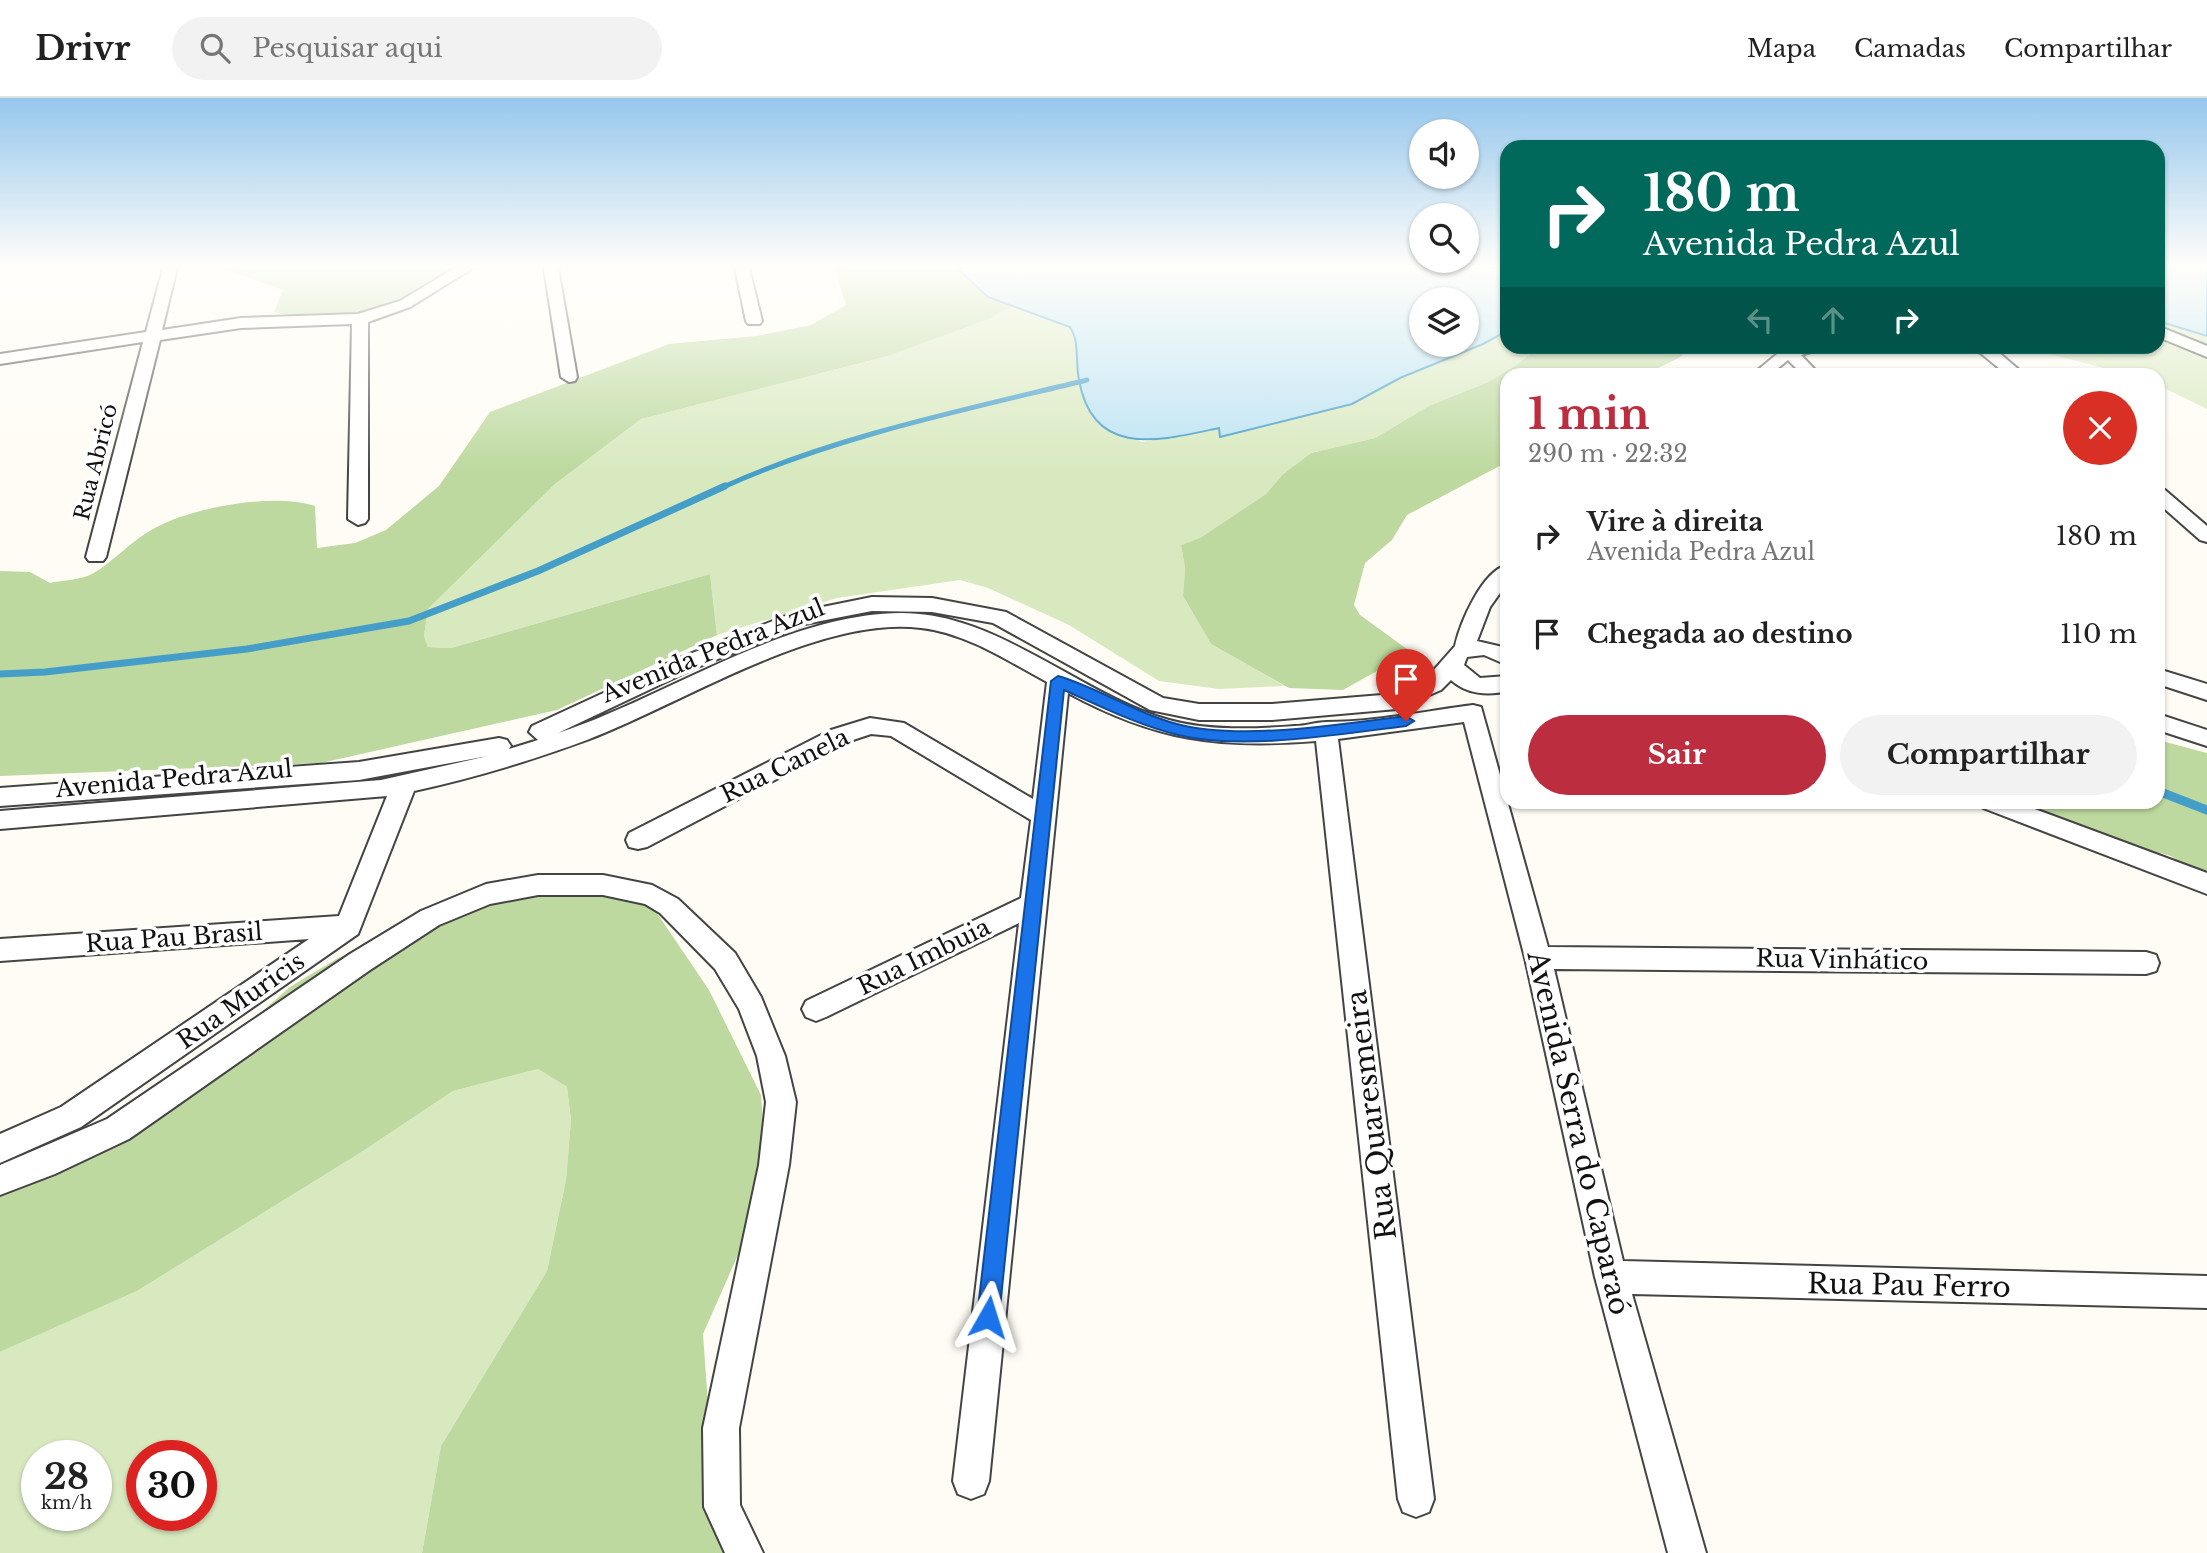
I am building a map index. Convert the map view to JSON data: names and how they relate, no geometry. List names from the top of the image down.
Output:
{
  "streets": {
    "street": [
      "Rua Abricó",
      "Avenida Pedra Azul",
      "Rua Canela",
      "Rua Pau Brasil",
      "Rua Imbuia",
      "Rua Vinhático",
      "Rua Muricis",
      "Rua Quaresmeira",
      "Avenida Serra do Caparaó",
      "Rua Pau Ferro"
    ]
  },
  "crossings": [
    ["Avenida Pedra Azul", "Rua Quaresmeira"],
    ["Avenida Pedra Azul", "Avenida Serra do Caparaó"],
    ["Rua Pau Brasil", "Rua Muricis"],
    ["Rua Vinhático", "Avenida Serra do Caparaó"],
    ["Avenida Serra do Caparaó", "Rua Pau Ferro"]
  ],
  "page": {
    "header": "Drivr",
    "search": "Pesquisar aqui",
    "nav": ["Mapa", "Camadas", "Compartilhar"],
    "turn": ["180 m", "Avenida Pedra Azul"],
    "heading": ["1 min", "290 m · 22:32"],
    "list": [
      {
        "name": "Vire à direita",
        "note": "Avenida Pedra Azul",
        "value": "180 m"
      },
      {
        "name": "Chegada ao destino",
        "value": "110 m"
      }
    ],
    "buttons": ["Sair", "Compartilhar"],
    "speed": "28 km/h",
    "limit": "30"
  }
}
